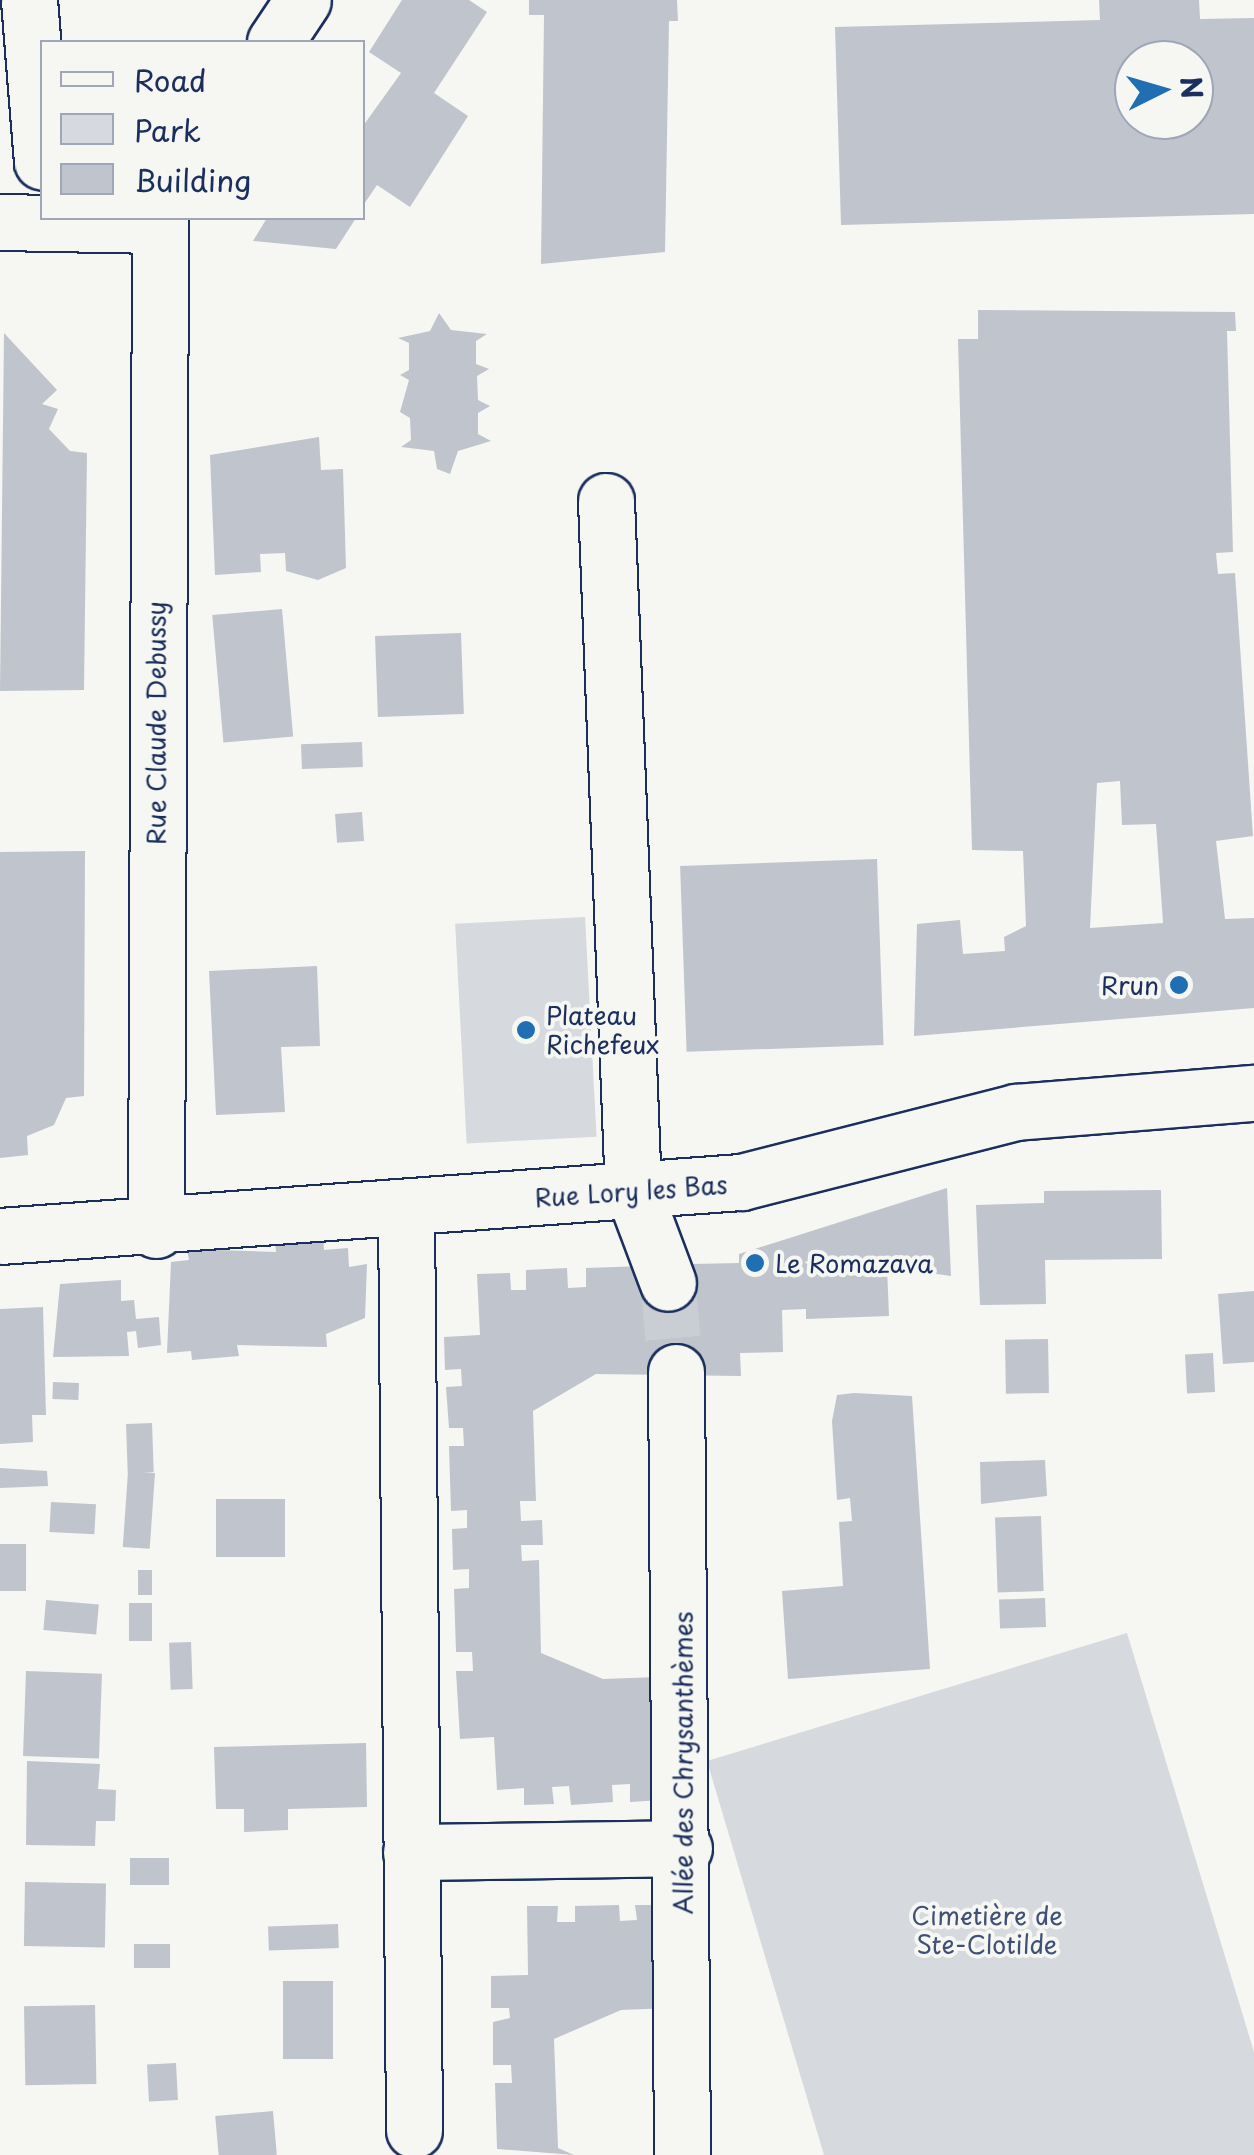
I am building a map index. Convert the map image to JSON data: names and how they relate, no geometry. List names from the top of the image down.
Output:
{
  "streets": {
    "street": ["Rue Claude Debussy", "Rue Lory les Bas", "Allée des Chrysanthèmes"]
  },
  "crossings": [
    ["Rue Claude Debussy", "Rue Lory les Bas"]
  ],
  "parks": ["Cimetière de Ste-Clotilde"],
  "places": ["Rrun", "Plateau Richefeux", "Le Romazava"],
  "legend": ["Road", "Park", "Building"],
  "north": "right"
}
